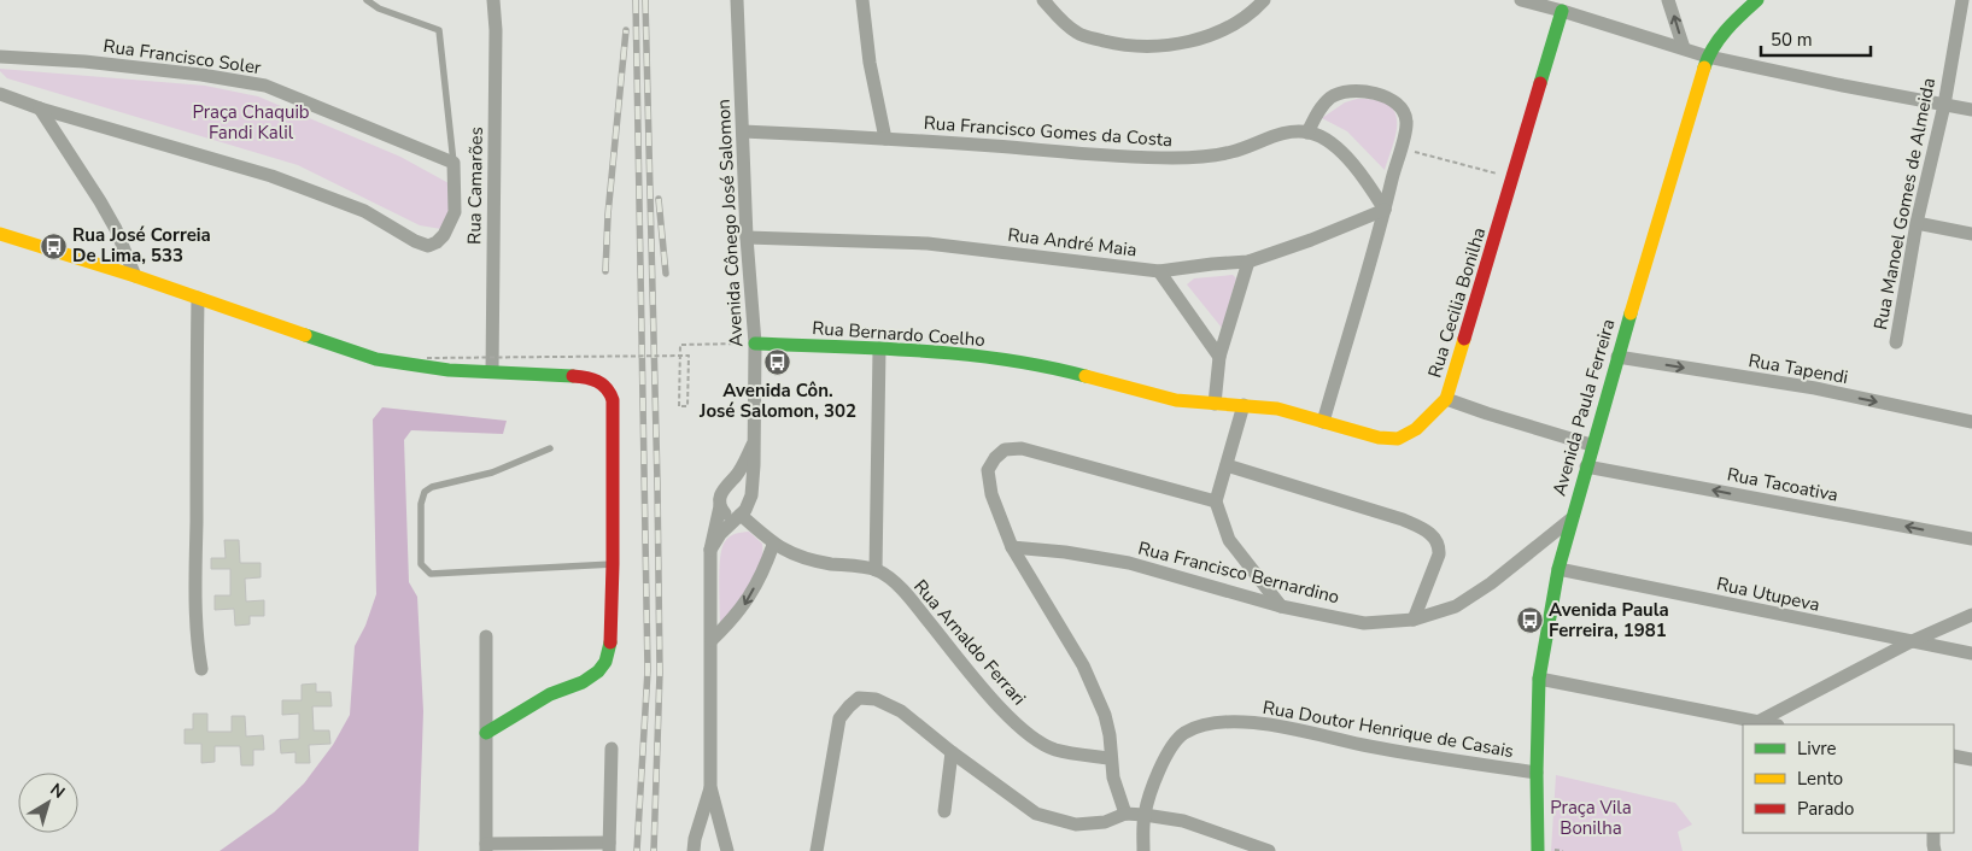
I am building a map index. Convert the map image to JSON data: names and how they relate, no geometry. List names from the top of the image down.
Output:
{
  "streets": {
    "street": [
      "Rua Francisco Soler",
      "Rua Francisco Gomes da Costa",
      "Rua Camarões",
      "Rua Manoel Gomes de Almeida",
      "Avenida Cônego José Salomon",
      "Rua André Maia",
      "Rua Cecilia Bonilha",
      "Rua Bernardo Coelho",
      "Rua Tapendi",
      "Avenida Paula Ferreira",
      "Rua Tacoativa",
      "Rua Francisco Bernardino",
      "Rua Utupeva",
      "Rua Arnaldo Ferrari",
      "Rua Doutor Henrique de Casais"
    ]
  },
  "crossings": [
    ["Rua Francisco Gomes da Costa", "Avenida Cônego José Salomon"],
    ["Avenida Cônego José Salomon", "Rua André Maia"],
    ["Avenida Cônego José Salomon", "Rua Bernardo Coelho"],
    ["Avenida Cônego José Salomon", "Rua Arnaldo Ferrari"],
    ["Rua Cecilia Bonilha", "Rua Bernardo Coelho"],
    ["Rua Tapendi", "Avenida Paula Ferreira"],
    ["Avenida Paula Ferreira", "Rua Tacoativa"],
    ["Avenida Paula Ferreira", "Rua Francisco Bernardino"],
    ["Avenida Paula Ferreira", "Rua Utupeva"],
    ["Avenida Paula Ferreira", "Rua Doutor Henrique de Casais"]
  ],
  "one_way": ["Rua Tapendi", "Rua Tacoativa"],
  "parks": ["Praça Chaquib Fandi Kalil", "Praça Vila Bonilha"],
  "places": {
    "bus stop": ["Rua José Correia De Lima, 533", "Avenida Côn. José Salomon, 302", "Avenida Paula Ferreira, 1981"]
  },
  "legend": ["Livre", "Lento", "Parado"],
  "scale_bar": "50 m",
  "north": "top right"
}
